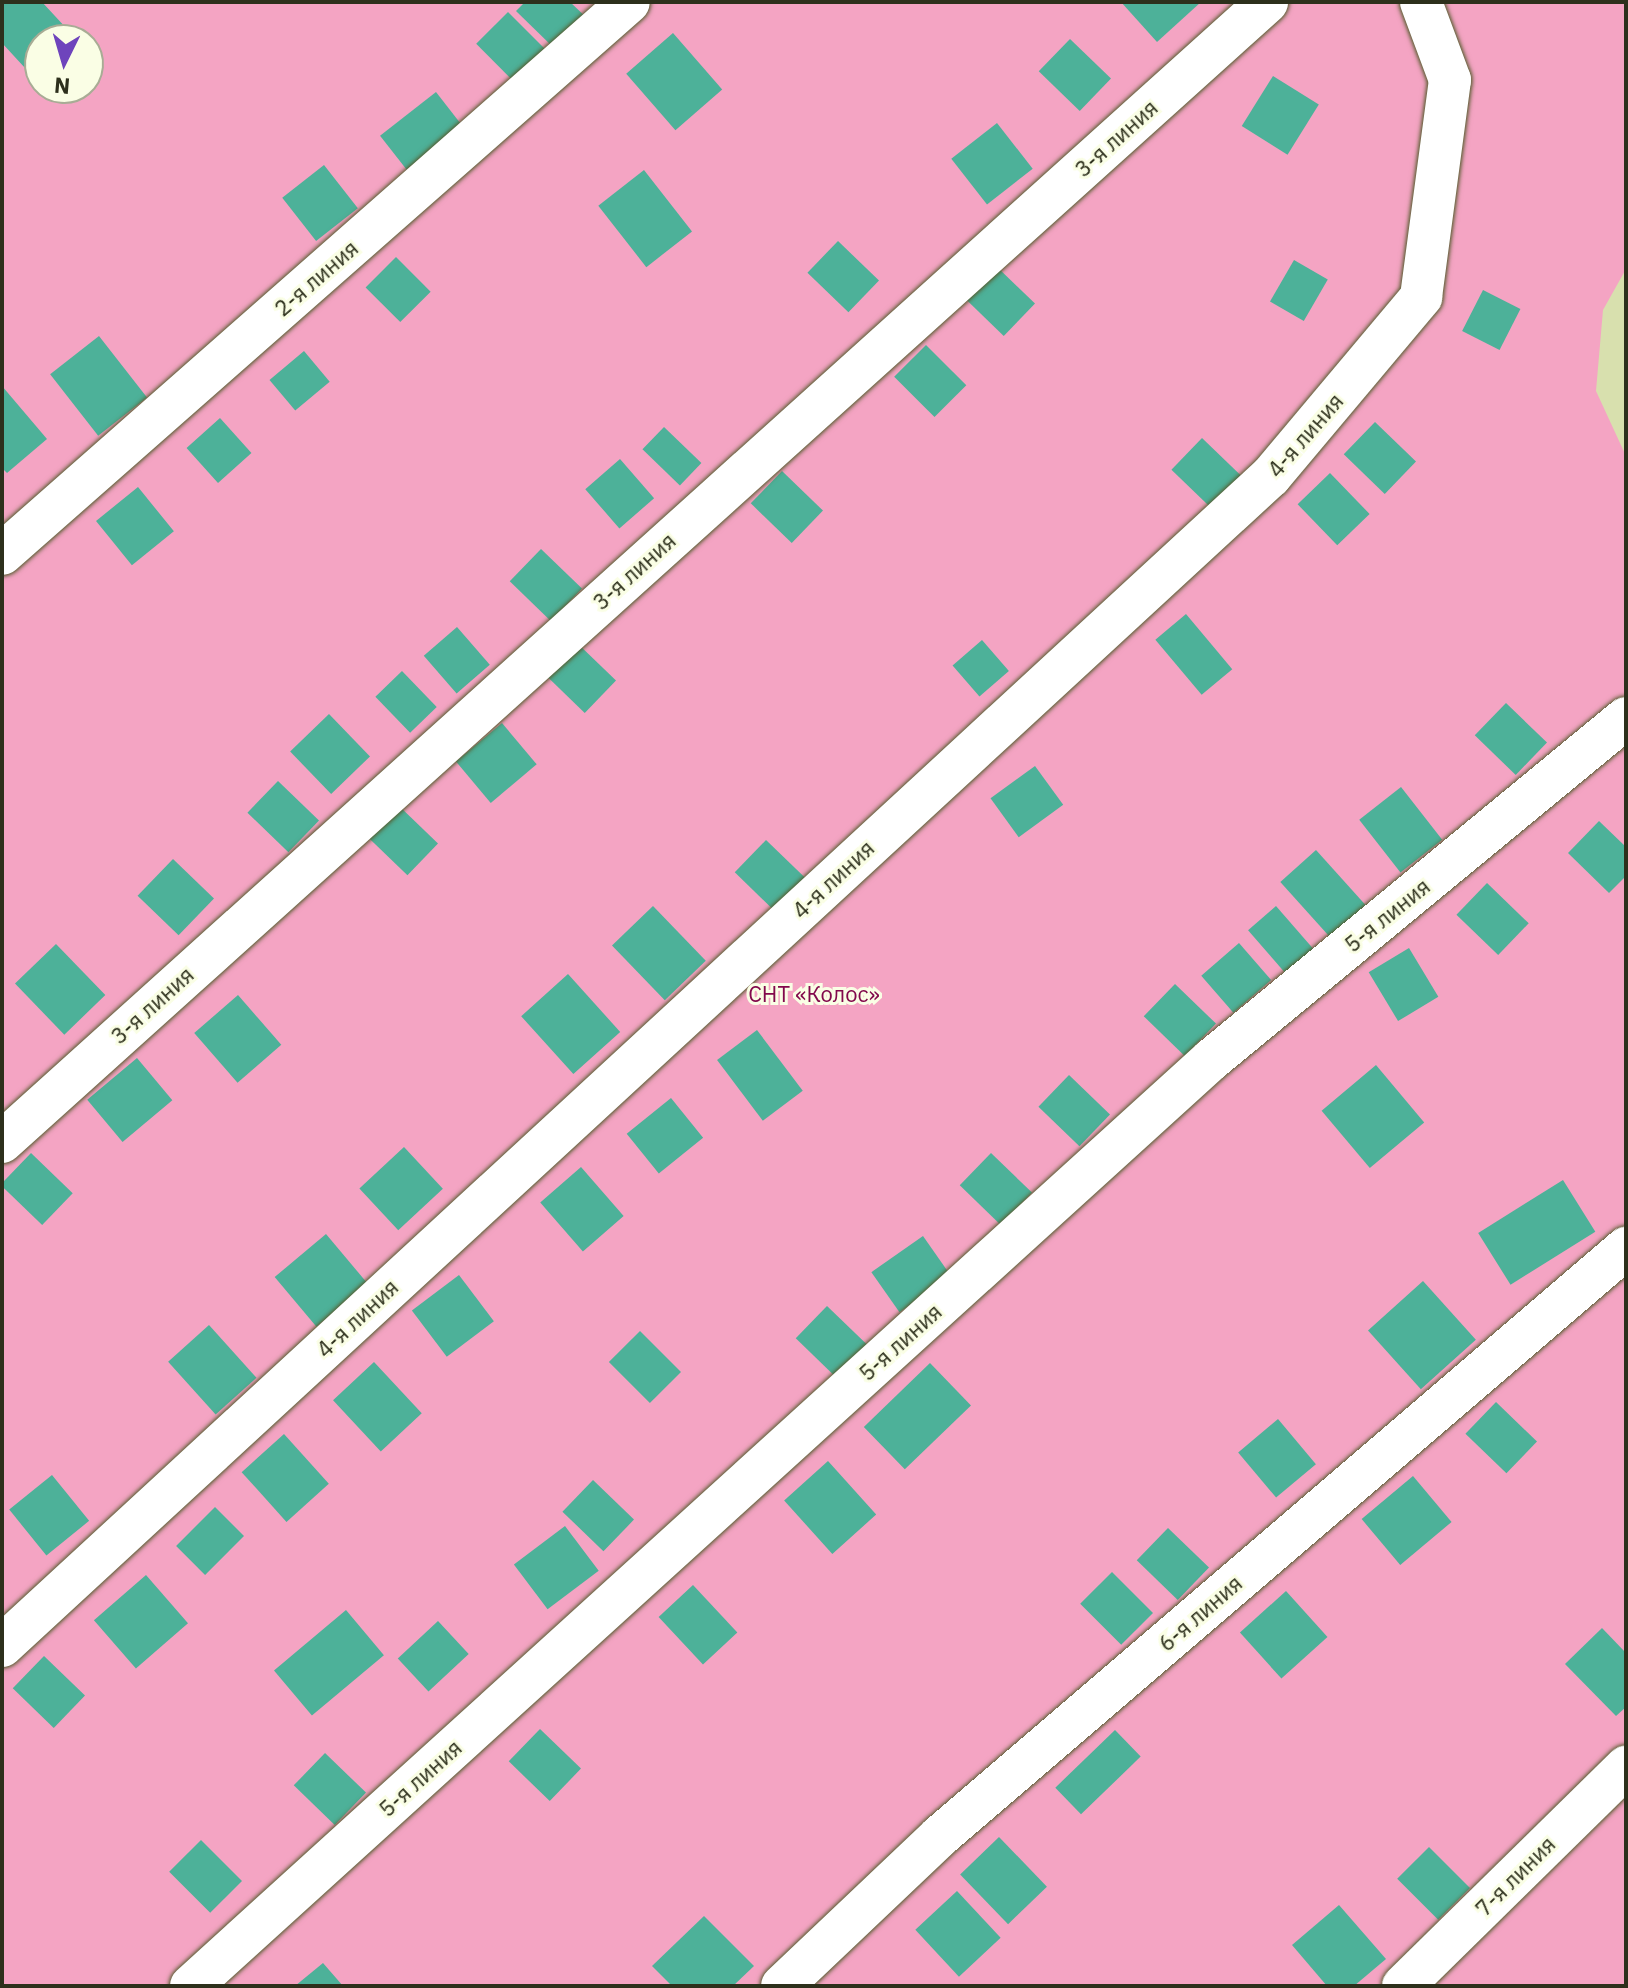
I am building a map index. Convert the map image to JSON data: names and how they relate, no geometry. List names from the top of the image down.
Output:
{
  "streets": {
    "street": [
      "3-я линия",
      "2-я линия",
      "4-я линия",
      "5-я линия",
      "6-я линия",
      "7-я линия"
    ]
  },
  "parks": ["СНТ «Колос»"],
  "north": "bottom"
}
